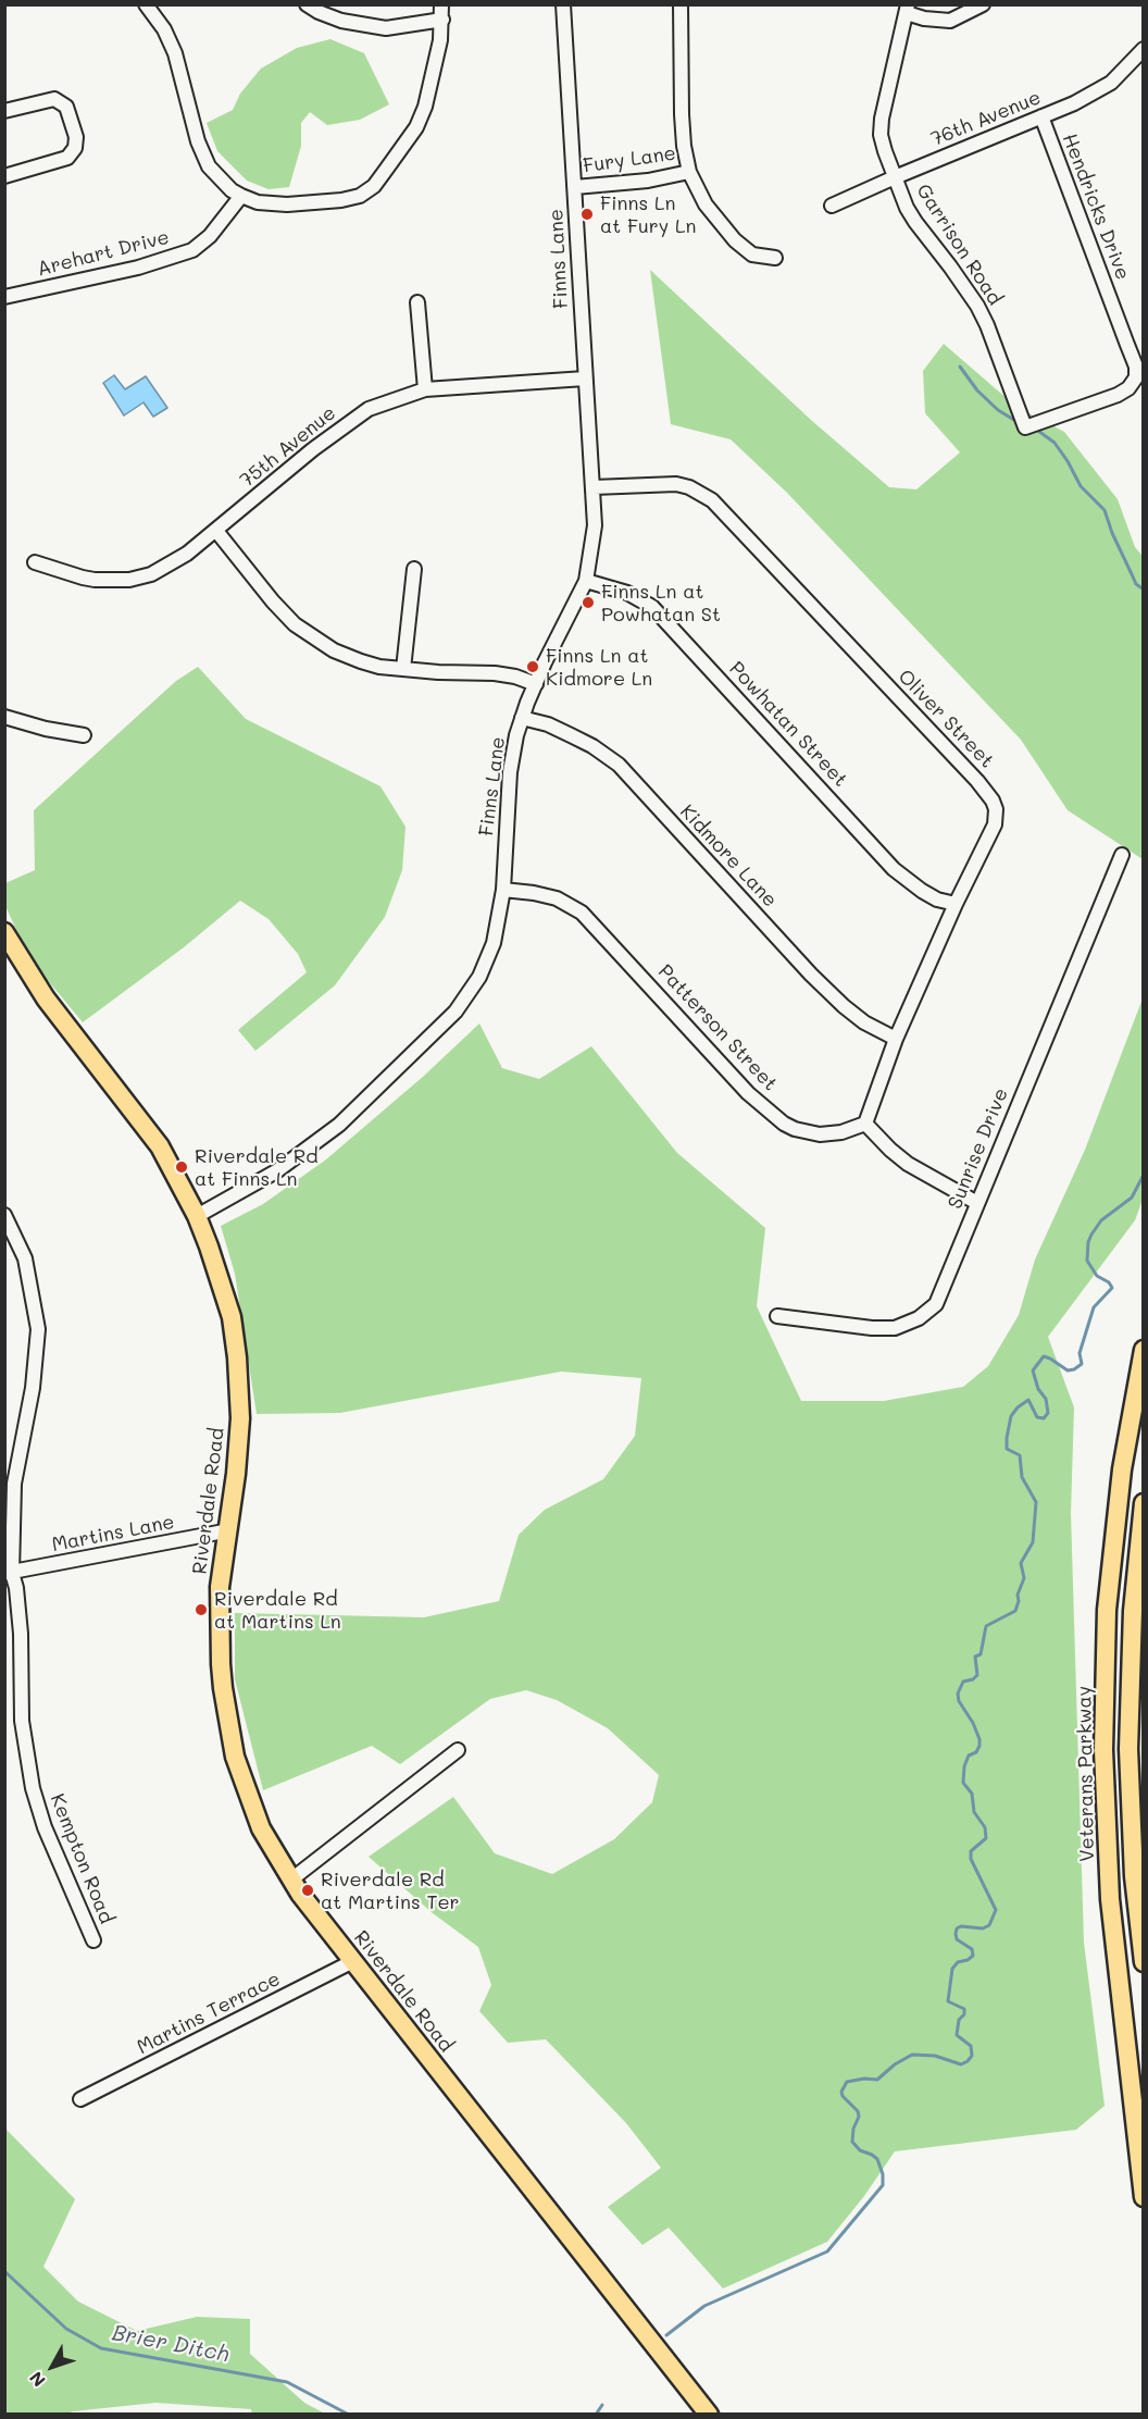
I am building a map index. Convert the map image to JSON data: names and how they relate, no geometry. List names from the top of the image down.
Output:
{
  "streets": {
    "main road": ["Riverdale Road", "Veterans Parkway"],
    "street": [
      "76th Avenue",
      "Fury Lane",
      "Hendricks Drive",
      "Garrison Road",
      "Arehart Drive",
      "Finns Lane",
      "75th Avenue",
      "Oliver Street",
      "Powhatan Street",
      "Kidmore Lane",
      "Patterson Street",
      "Sunrise Drive",
      "Martins Lane",
      "Kempton Road",
      "Martins Terrace"
    ]
  },
  "crossings": [
    ["76th Avenue", "Hendricks Drive"],
    ["76th Avenue", "Garrison Road"],
    ["Fury Lane", "Finns Lane"],
    ["Hendricks Drive", "Garrison Road"],
    ["Finns Lane", "75th Avenue"],
    ["Finns Lane", "Oliver Street"],
    ["Finns Lane", "Powhatan Street"],
    ["Finns Lane", "Kidmore Lane"],
    ["Finns Lane", "Patterson Street"],
    ["Finns Lane", "Riverdale Road"],
    ["Oliver Street", "Powhatan Street"],
    ["Oliver Street", "Kidmore Lane"],
    ["Oliver Street", "Patterson Street"],
    ["Riverdale Road", "Martins Lane"],
    ["Riverdale Road", "Martins Terrace"],
    ["Martins Lane", "Kempton Road"]
  ],
  "water": ["Brier Ditch"],
  "places": [
    "Finns Ln at Fury Ln",
    "Finns Ln at Powhatan St",
    "Finns Ln at Kidmore Ln",
    "Riverdale Rd at Finns Ln",
    "Riverdale Rd at Martins Ln",
    "Riverdale Rd at Martins Ter"
  ],
  "north": "bottom left"
}
